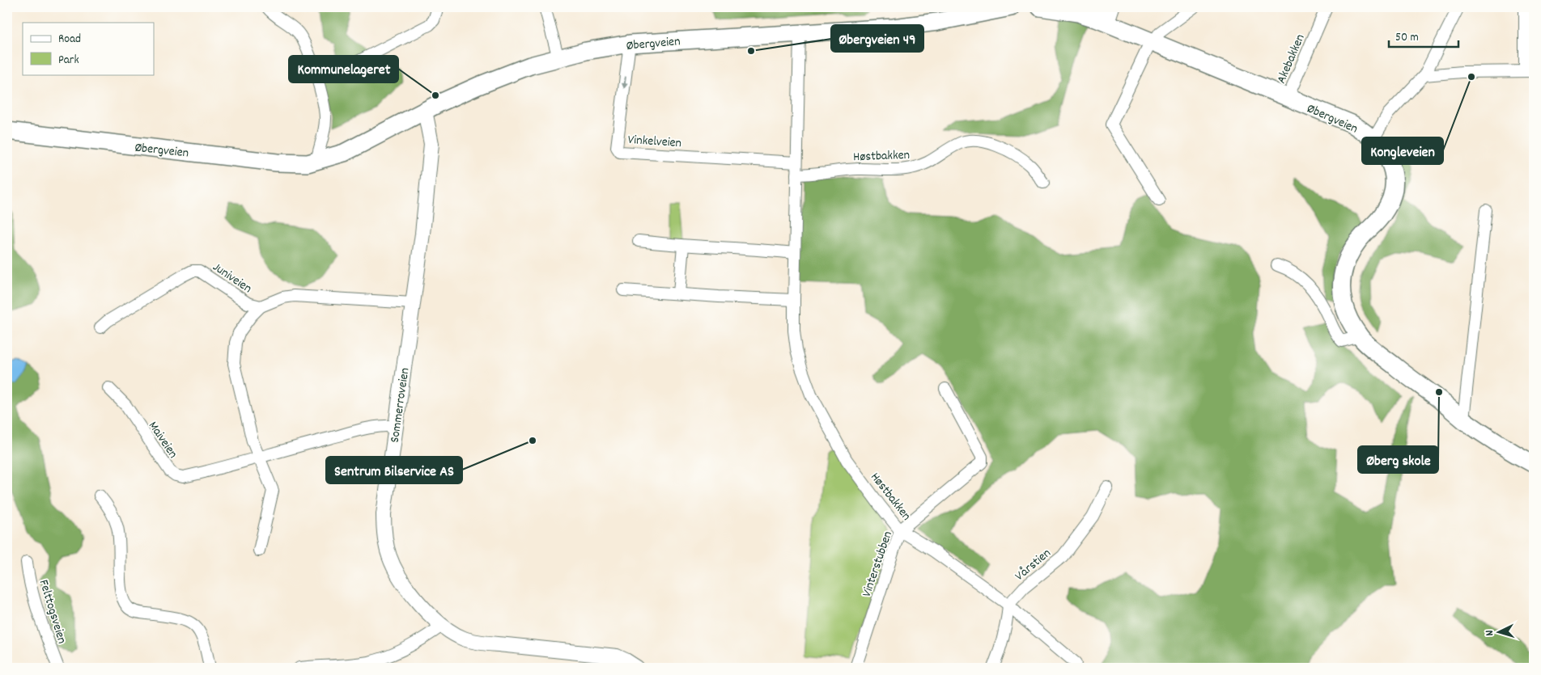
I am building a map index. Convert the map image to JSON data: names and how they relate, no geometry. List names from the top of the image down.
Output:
{
  "streets": {
    "main road": ["Øbergveien"],
    "street": [
      "Akebakken",
      "Vinkelveien",
      "Høstbakken",
      "Juniveien",
      "Sommerroveien",
      "Maiveien",
      "Vinterstubben",
      "Vårstien",
      "Felttogsveien"
    ]
  },
  "crossings": [
    ["Øbergveien", "Akebakken"],
    ["Øbergveien", "Vinkelveien"],
    ["Øbergveien", "Høstbakken"],
    ["Øbergveien", "Sommerroveien"],
    ["Vinkelveien", "Høstbakken"],
    ["Høstbakken", "Vinterstubben"],
    ["Høstbakken", "Vårstien"],
    ["Juniveien", "Sommerroveien"],
    ["Sommerroveien", "Maiveien"]
  ],
  "places": [
    "Øbergveien 49",
    "Kongleveien",
    "Kommunelageret",
    "Øberg skole",
    "Sentrum Bilservice AS"
  ],
  "legend": ["Road", "Park"],
  "scale_bar": "50 m",
  "north": "left"
}
